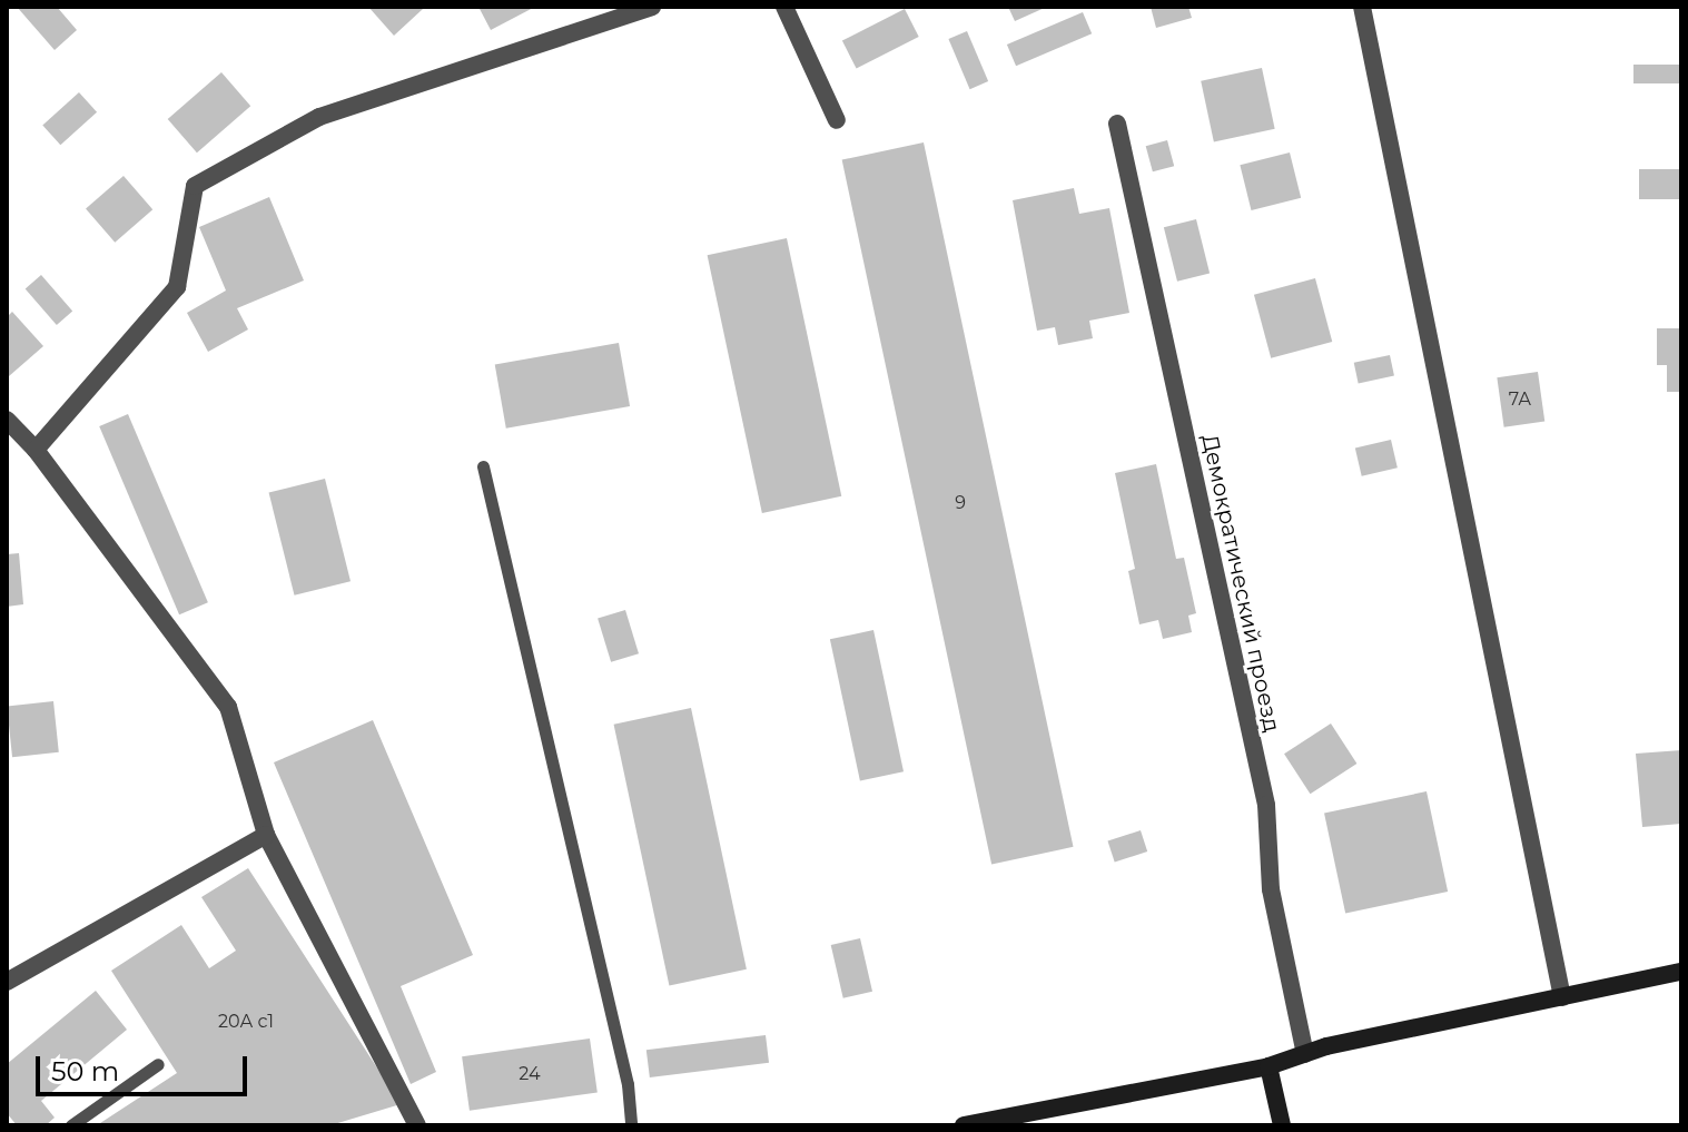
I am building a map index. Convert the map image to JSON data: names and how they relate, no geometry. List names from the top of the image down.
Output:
{
  "streets": {
    "street": ["Демократический проезд"]
  },
  "house_numbers": [
    "7А",
    "9",
    "20А с1",
    "24"
  ],
  "scale_bar": "50 m"
}
